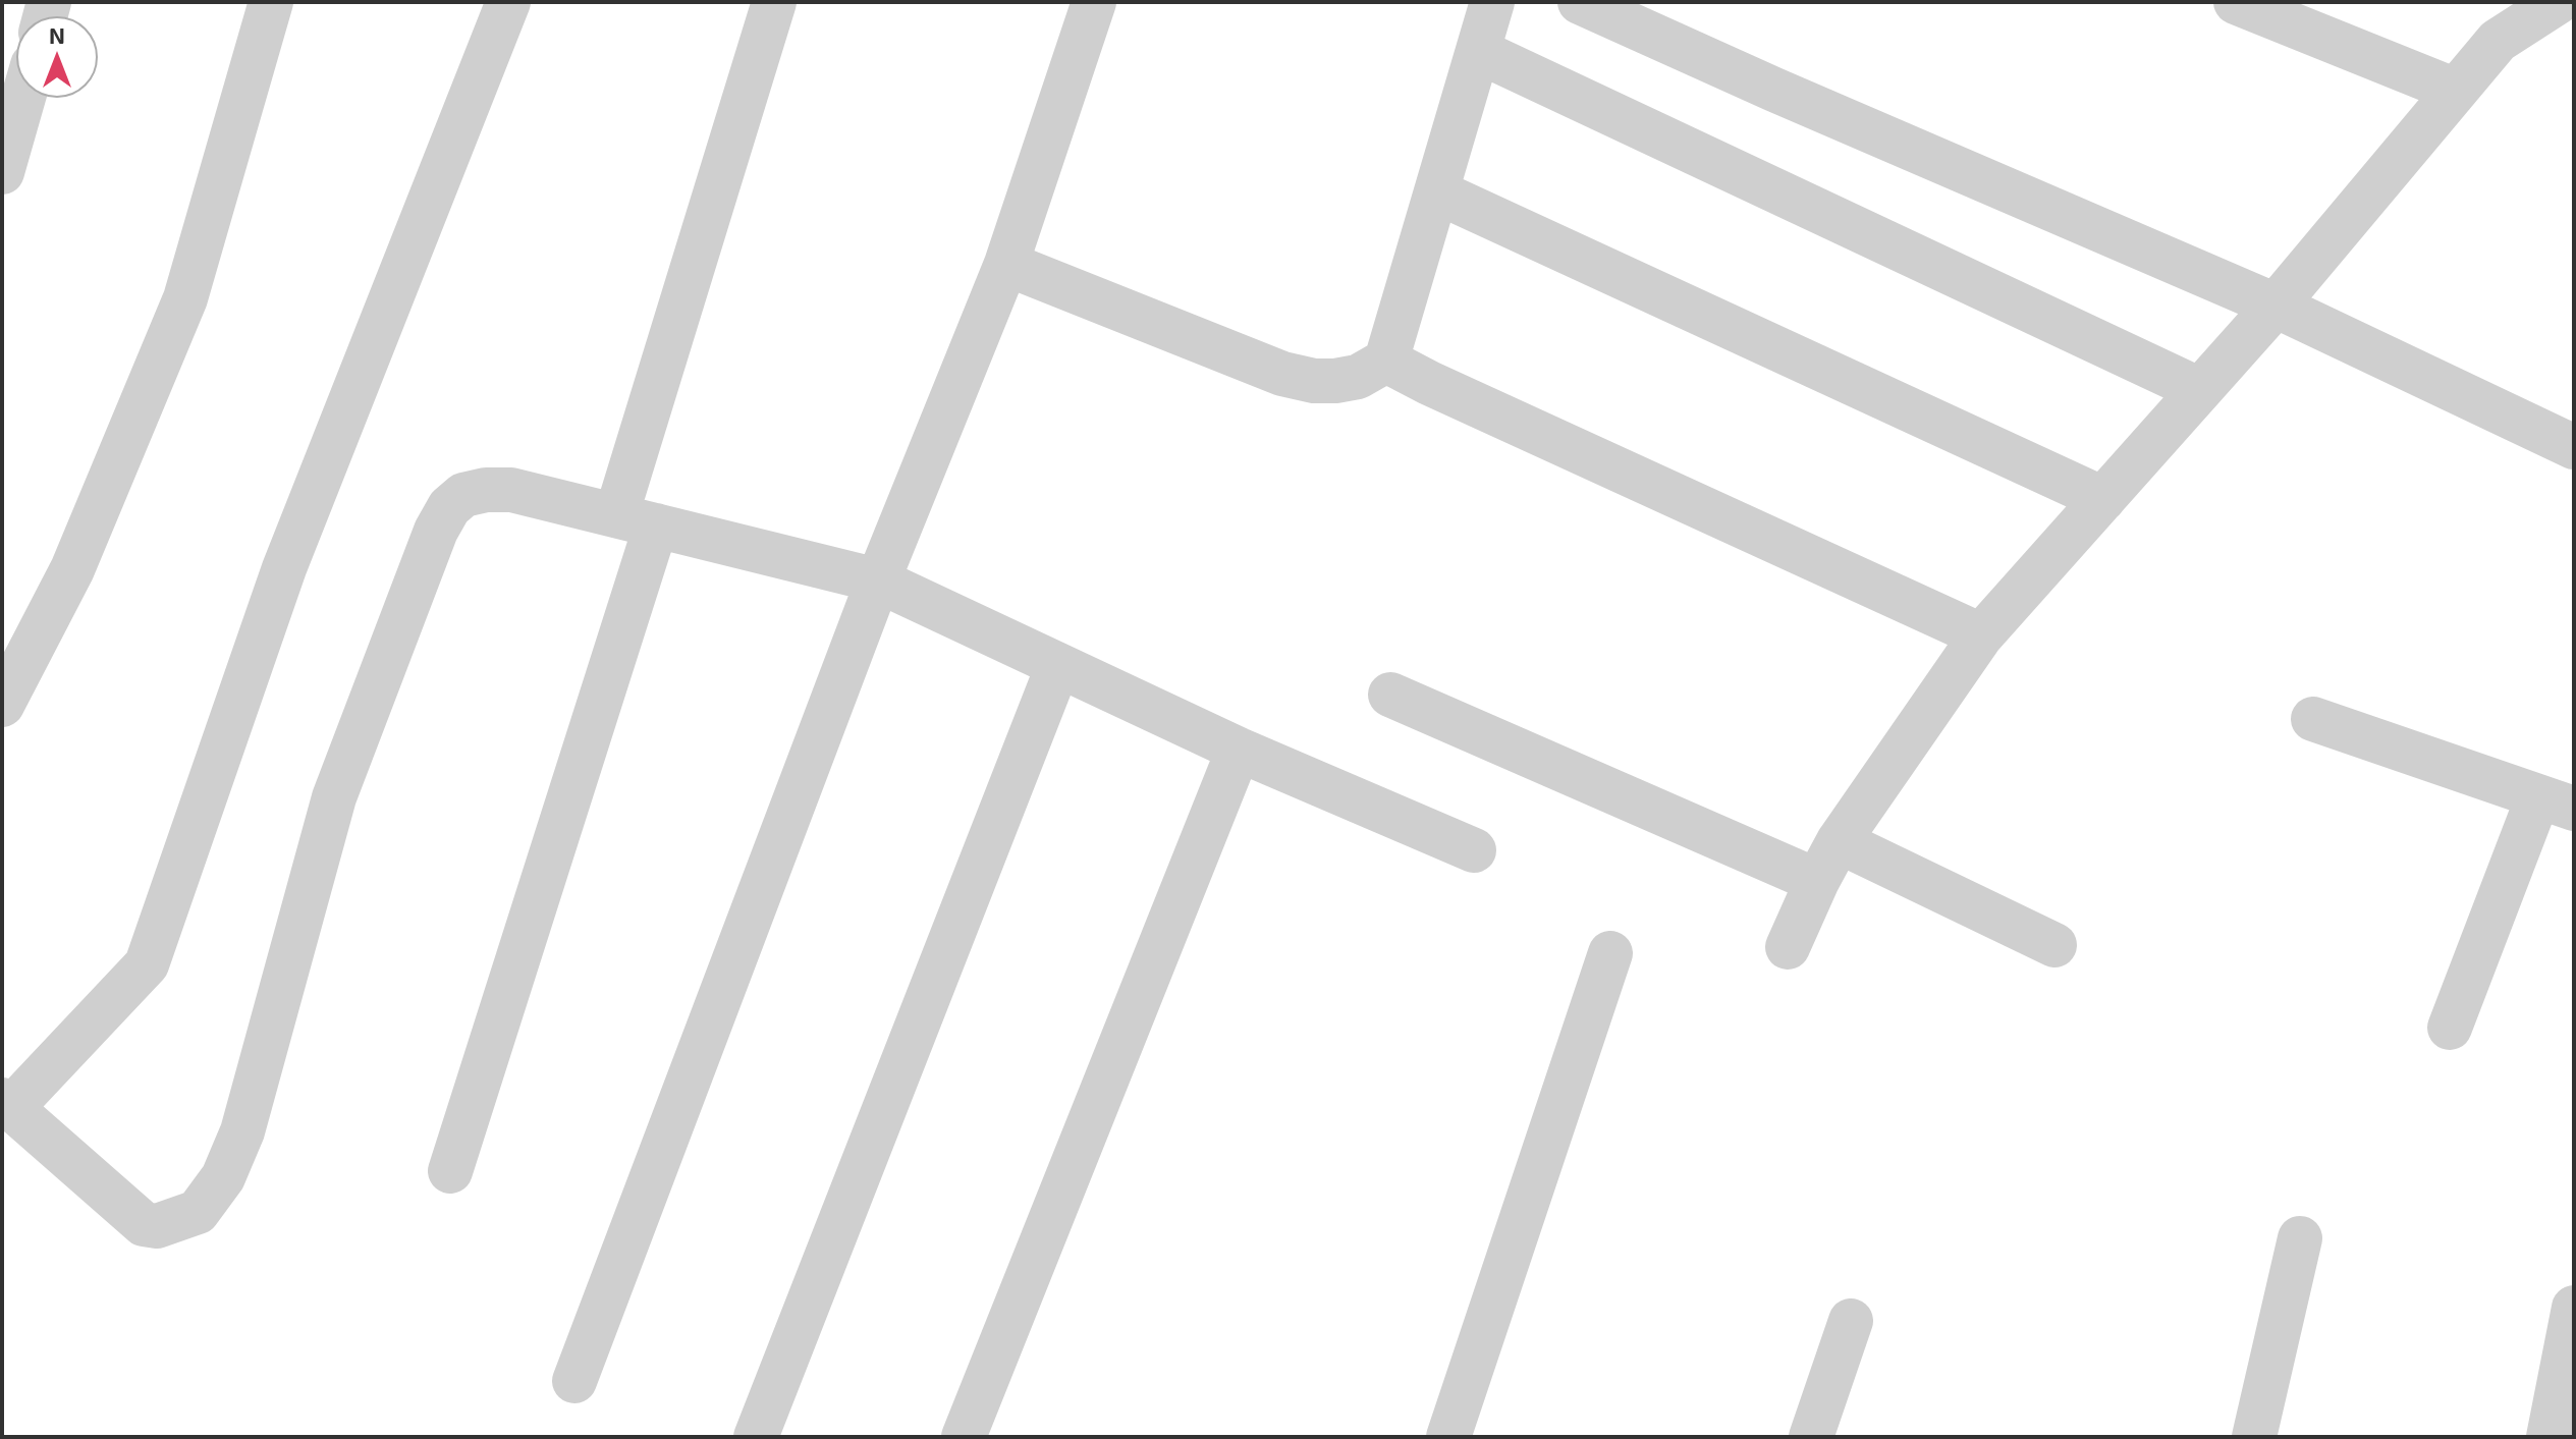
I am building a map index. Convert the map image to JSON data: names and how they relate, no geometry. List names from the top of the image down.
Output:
{
  "north": "top"
}
